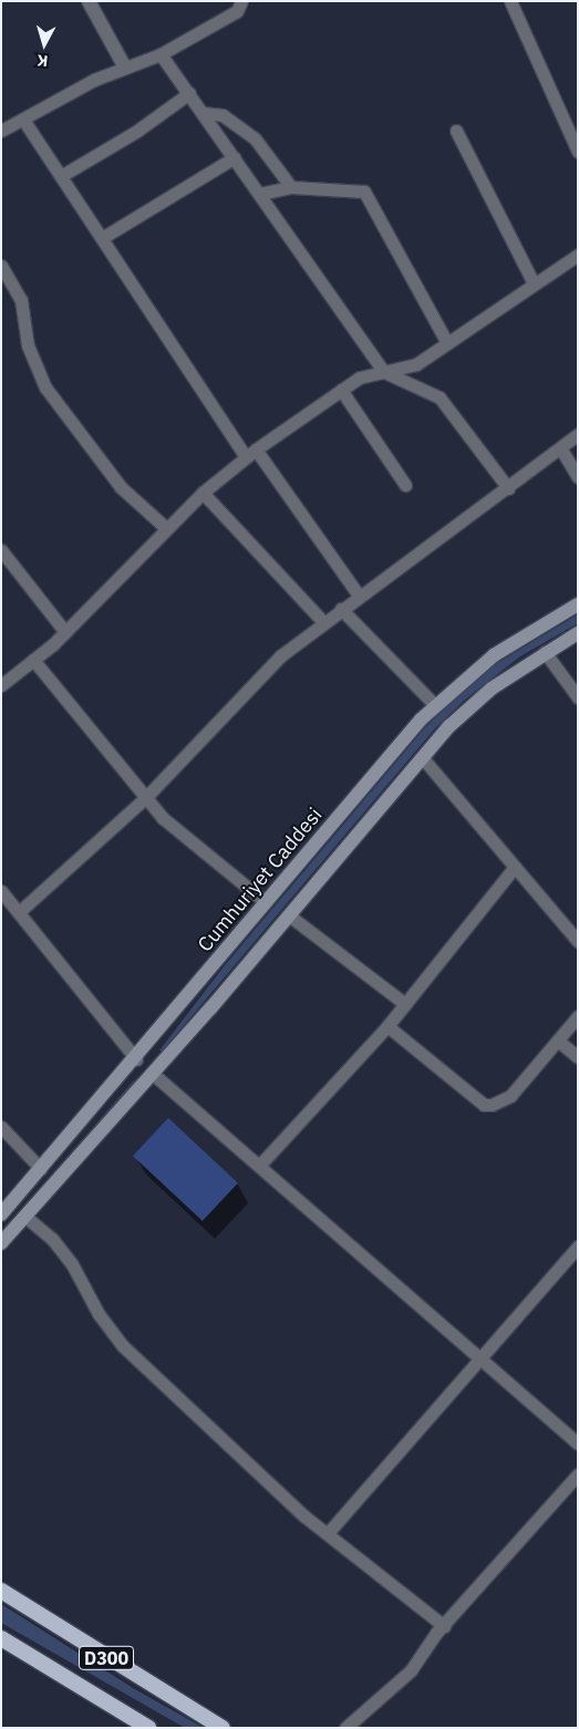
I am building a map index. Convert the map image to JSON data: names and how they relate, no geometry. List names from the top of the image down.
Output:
{
  "streets": {
    "highway": ["D300"],
    "main road": ["Cumhuriyet Caddesi"]
  },
  "north": "bottom"
}
